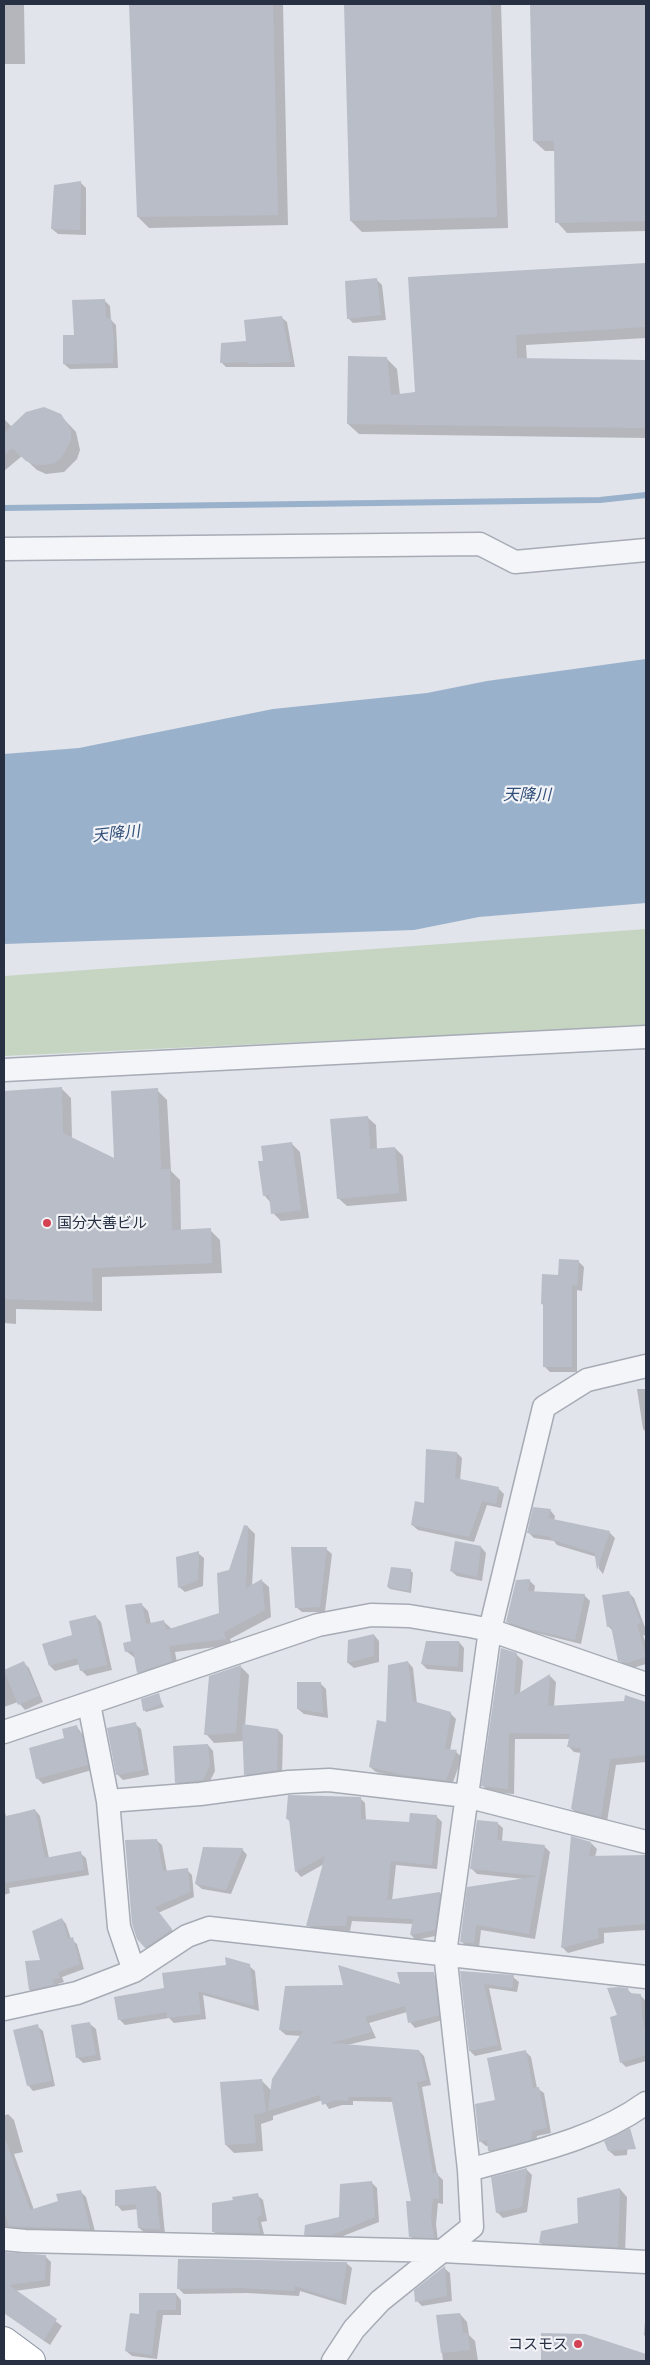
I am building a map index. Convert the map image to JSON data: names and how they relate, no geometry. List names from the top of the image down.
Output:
{
  "water": ["天降川"],
  "places": ["国分大善ビル", "コスモス"]
}
